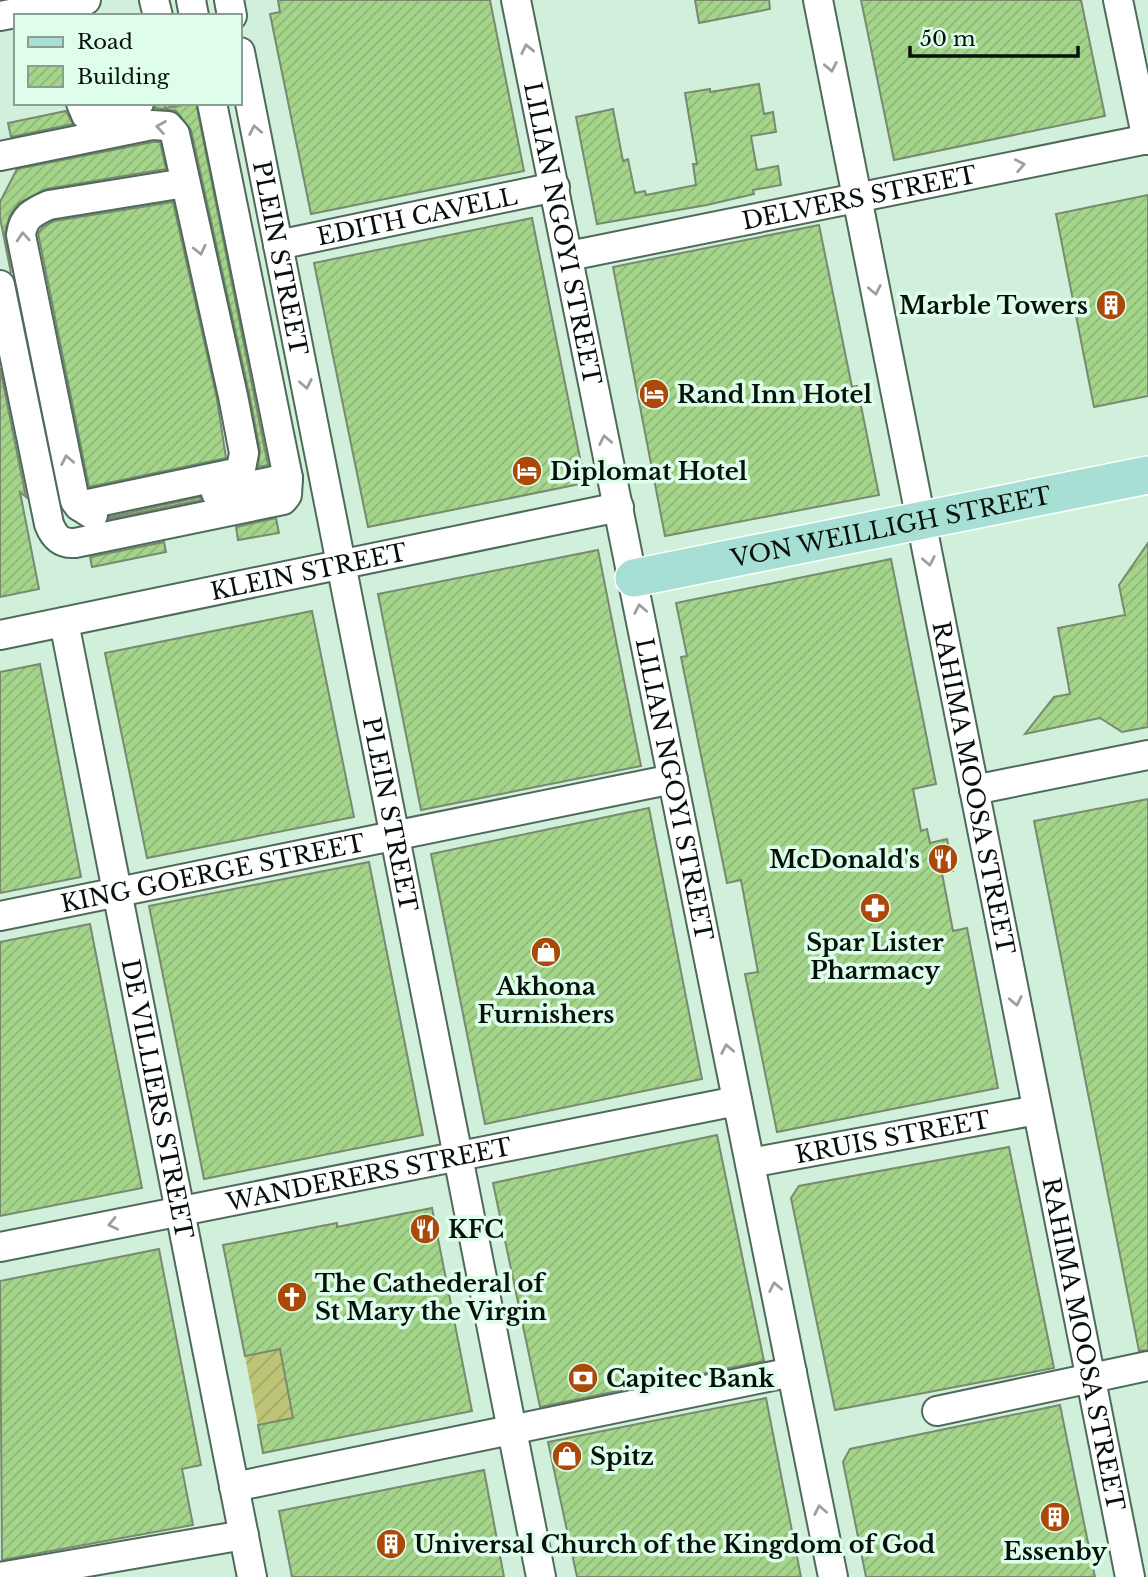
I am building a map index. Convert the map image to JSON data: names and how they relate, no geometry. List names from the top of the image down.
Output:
{
  "streets": {
    "main road": ["VON WEILLIGH STREET"],
    "street": [
      "DELVERS STREET",
      "EDITH CAVELL",
      "LILIAN NGOYI STREET",
      "PLEIN STREET",
      "KLEIN STREET",
      "RAHIMA MOOSA STREET",
      "KING GOERGE STREET",
      "DE VILLIERS STREET",
      "KRUIS STREET",
      "WANDERERS STREET"
    ]
  },
  "crossings": [
    ["DELVERS STREET", "LILIAN NGOYI STREET"],
    ["DELVERS STREET", "RAHIMA MOOSA STREET"],
    ["EDITH CAVELL", "LILIAN NGOYI STREET"],
    ["EDITH CAVELL", "PLEIN STREET"],
    ["LILIAN NGOYI STREET", "VON WEILLIGH STREET"],
    ["LILIAN NGOYI STREET", "KLEIN STREET"],
    ["LILIAN NGOYI STREET", "KING GOERGE STREET"],
    ["LILIAN NGOYI STREET", "KRUIS STREET"],
    ["LILIAN NGOYI STREET", "WANDERERS STREET"],
    ["PLEIN STREET", "KLEIN STREET"],
    ["PLEIN STREET", "KING GOERGE STREET"],
    ["PLEIN STREET", "WANDERERS STREET"],
    ["VON WEILLIGH STREET", "RAHIMA MOOSA STREET"],
    ["KLEIN STREET", "DE VILLIERS STREET"],
    ["RAHIMA MOOSA STREET", "KRUIS STREET"],
    ["KING GOERGE STREET", "DE VILLIERS STREET"],
    ["DE VILLIERS STREET", "WANDERERS STREET"]
  ],
  "one_way": ["DELVERS STREET", "LILIAN NGOYI STREET", "RAHIMA MOOSA STREET"],
  "places": {
    "building": ["Marble Towers", "Essenby", "Universal Church of the Kingdom of God"],
    "hotel": ["Rand Inn Hotel", "Diplomat Hotel"],
    "restaurant": ["McDonald's", "KFC"],
    "pharmacy": ["Spar Lister Pharmacy"],
    "shop": ["Akhona Furnishers", "Spitz"],
    "church": ["The Cathederal of St Mary the Virgin"],
    "bank": ["Capitec Bank"]
  },
  "legend": ["Road", "Building"],
  "scale_bar": "50 m"
}
